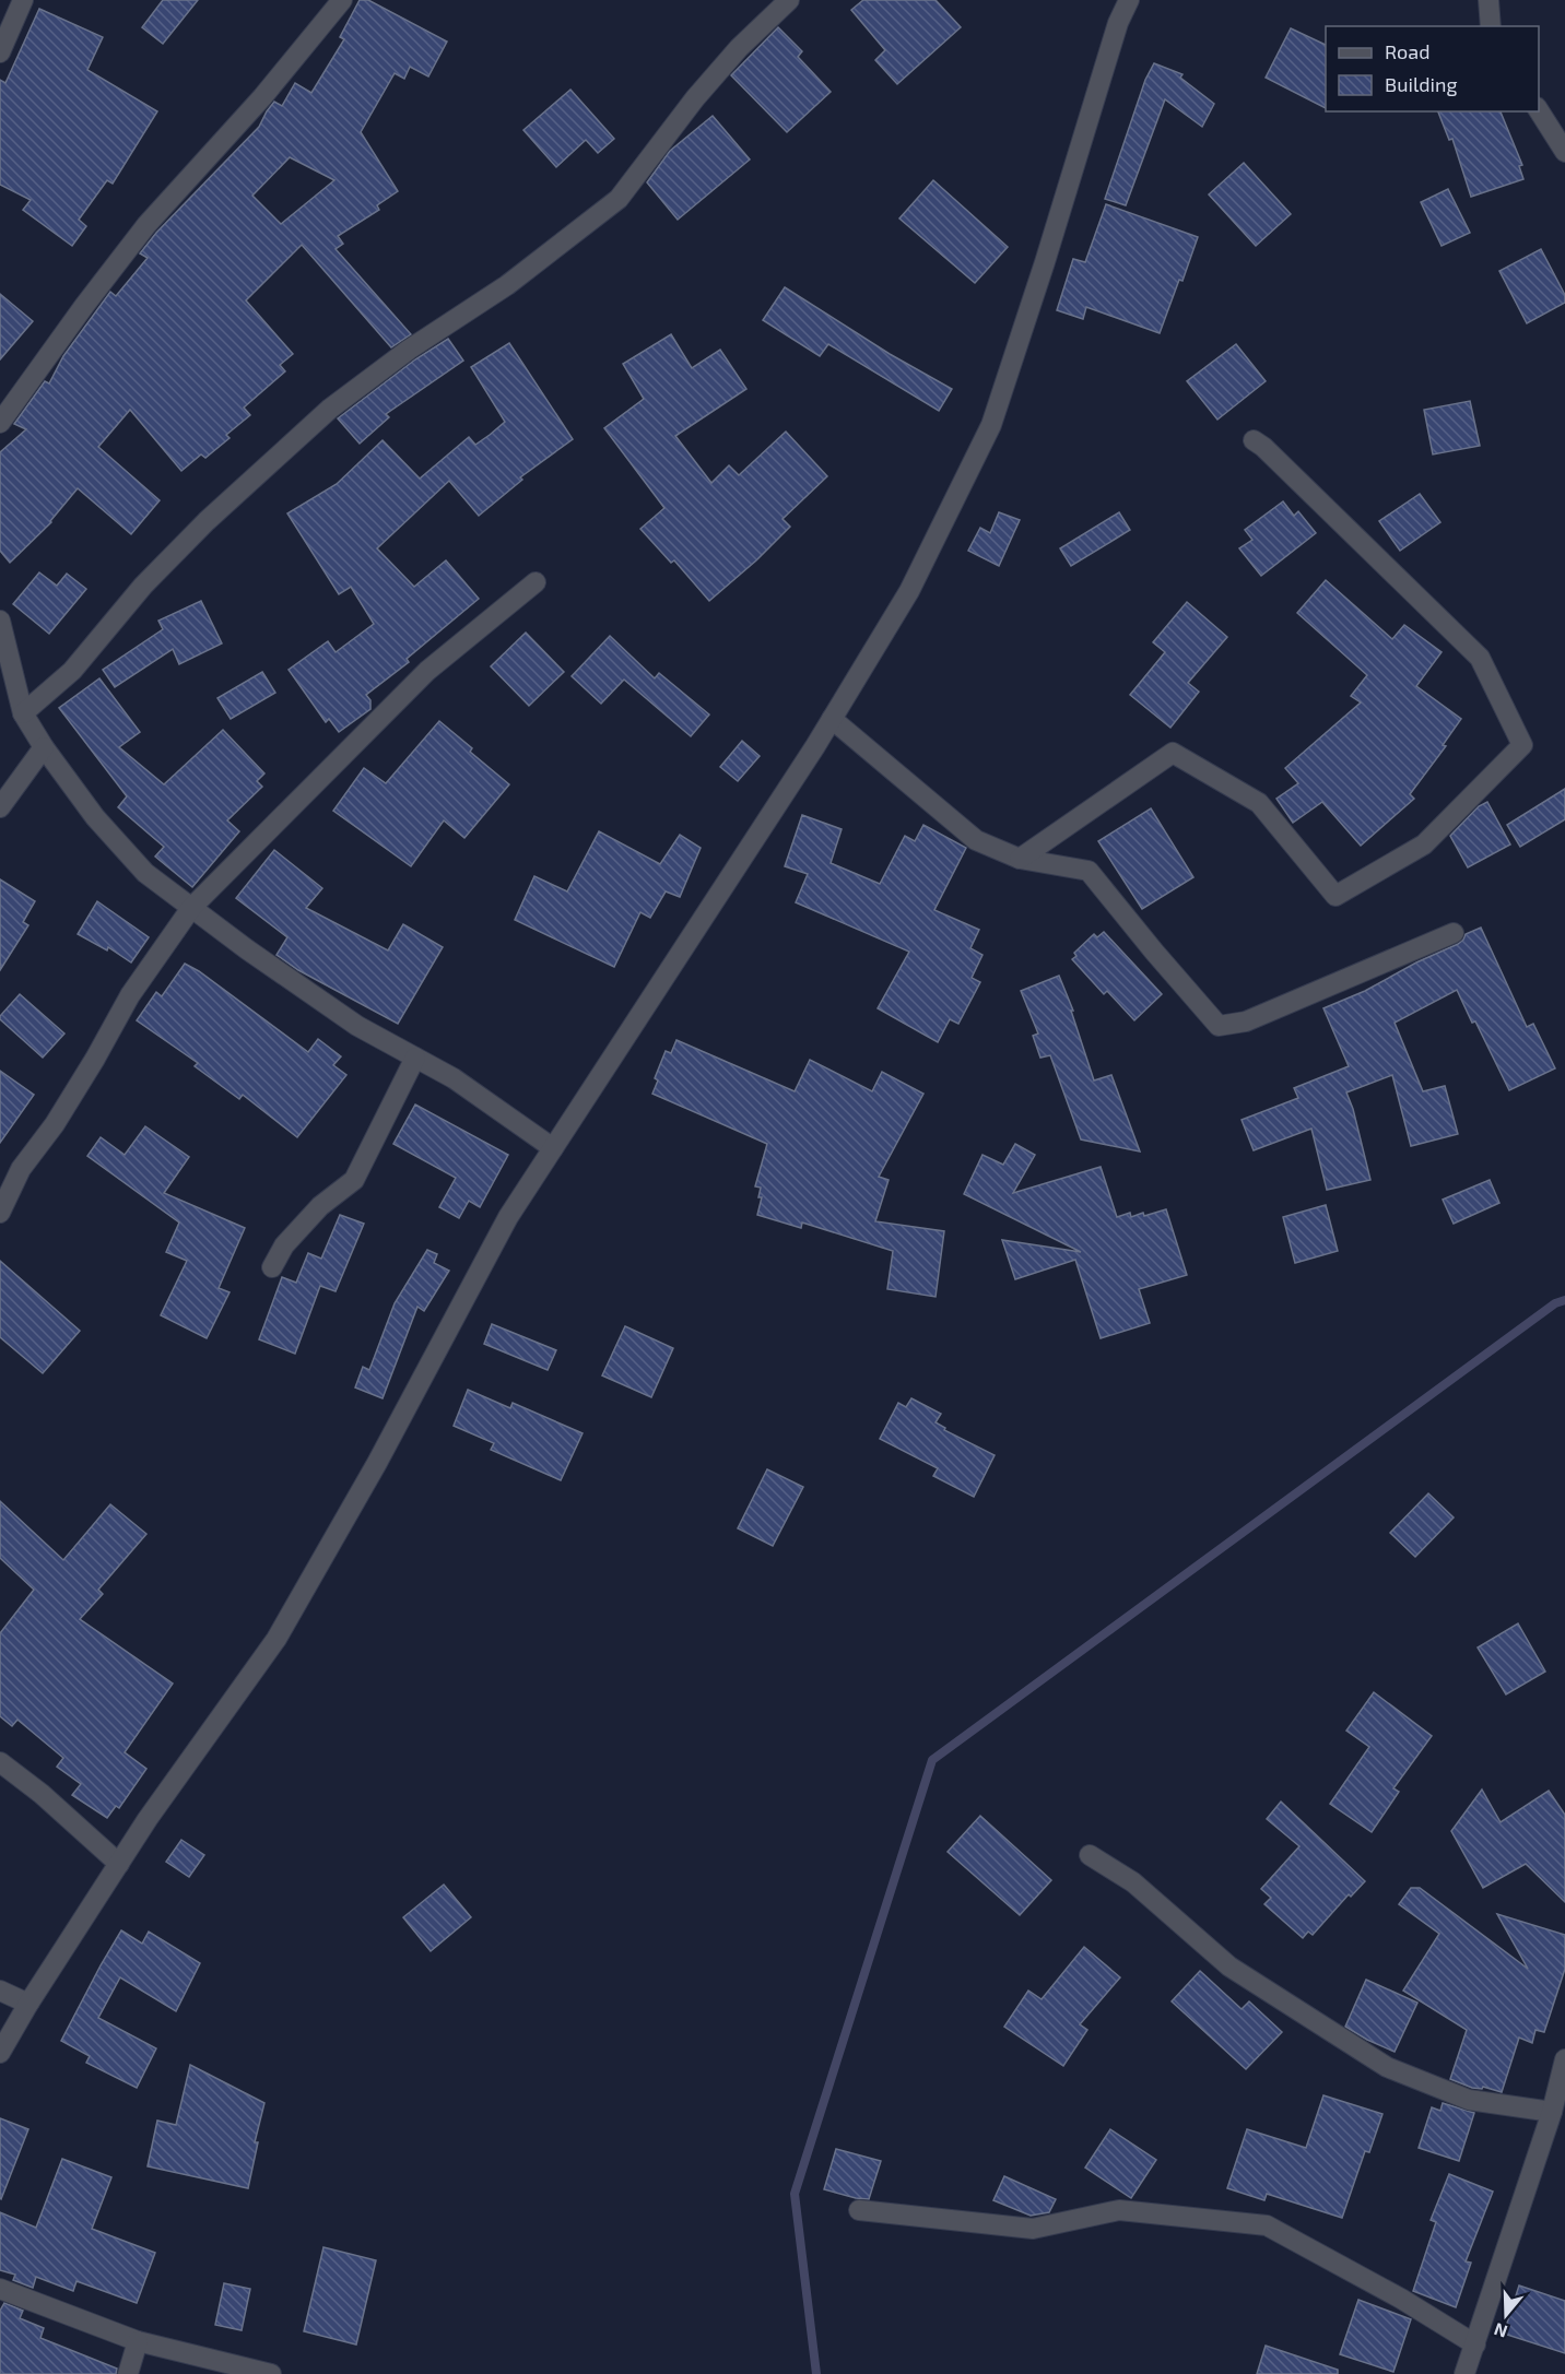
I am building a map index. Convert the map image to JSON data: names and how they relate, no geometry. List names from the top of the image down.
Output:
{
  "legend": ["Road", "Building"],
  "north": "bottom"
}
